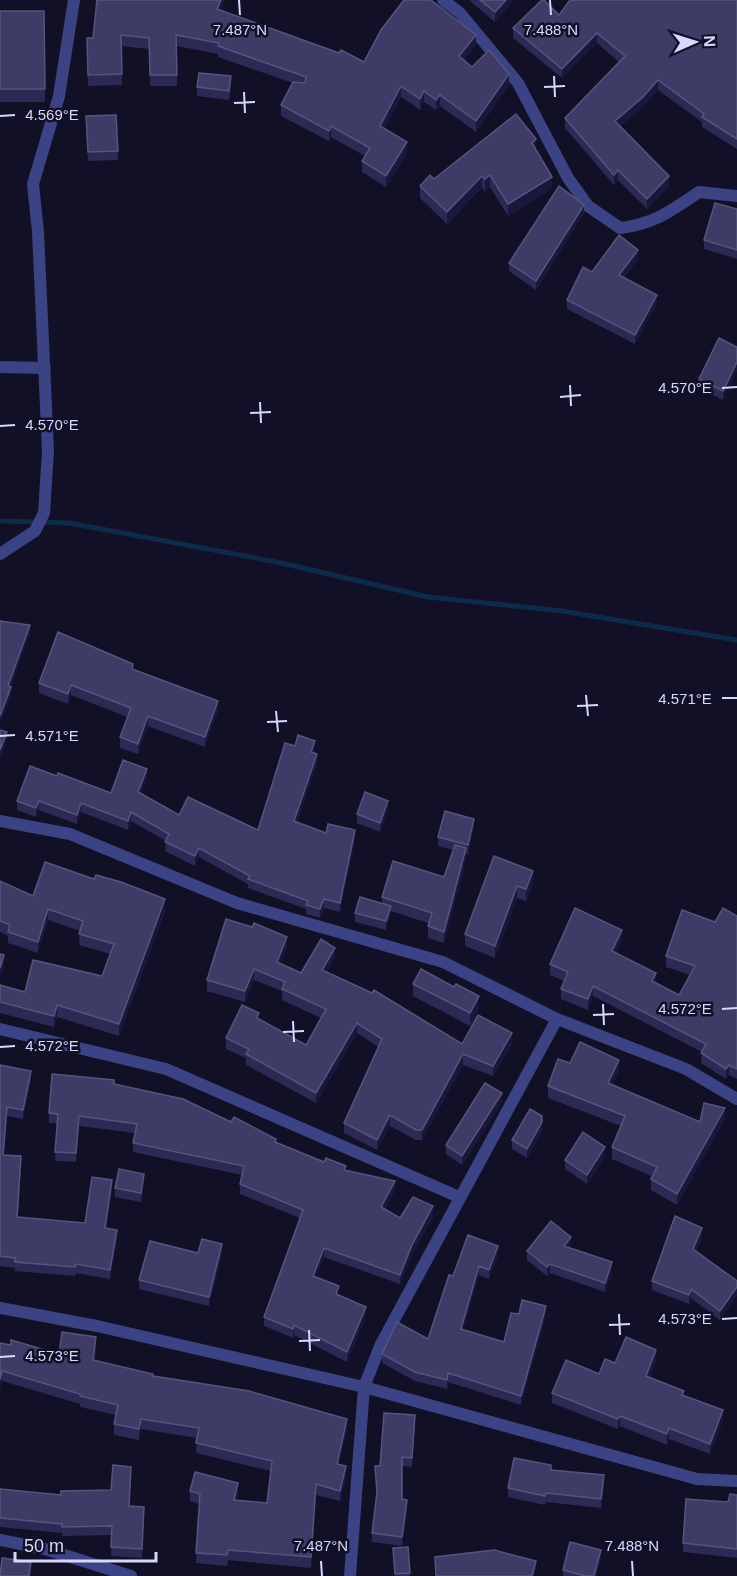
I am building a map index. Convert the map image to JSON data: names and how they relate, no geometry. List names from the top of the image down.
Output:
{
  "scale_bar": "50 m",
  "north": "right",
  "coordinates": [
    "7.487°N",
    "7.488°N",
    "4.569°E",
    "4.570°E",
    "4.571°E",
    "4.572°E",
    "4.573°E"
  ]
}
